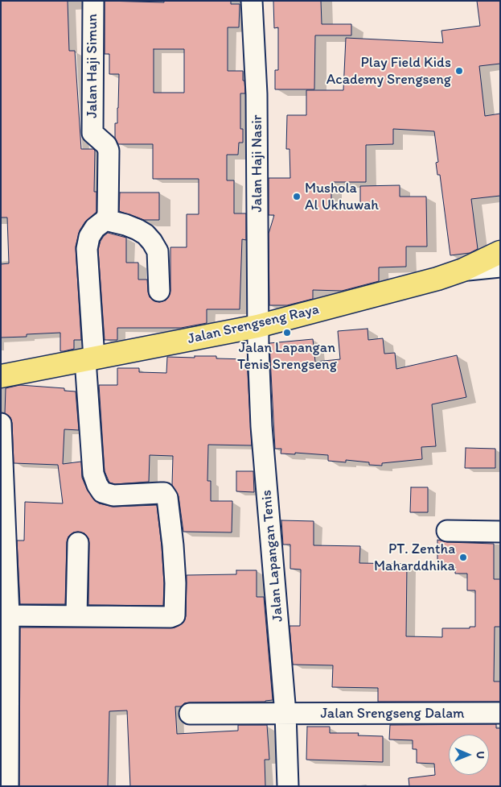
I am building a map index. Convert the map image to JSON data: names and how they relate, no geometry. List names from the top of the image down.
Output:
{
  "streets": {
    "main road": ["Jalan Srengseng Raya"],
    "street": [
      "Jalan Haji Simun",
      "Jalan Haji Nasir",
      "Jalan Lapangan Tenis",
      "Jalan Srengseng Dalam"
    ]
  },
  "crossings": [
    ["Jalan Haji Nasir", "Jalan Srengseng Raya"],
    ["Jalan Haji Nasir", "Jalan Lapangan Tenis"],
    ["Jalan Srengseng Raya", "Jalan Lapangan Tenis"],
    ["Jalan Lapangan Tenis", "Jalan Srengseng Dalam"]
  ],
  "places": [
    "Play Field Kids Academy Srengseng",
    "Mushola Al Ukhuwah",
    "Jalan Lapangan Tenis Srengseng",
    "PT. Zentha Maharddhika"
  ],
  "north": "right"
}
